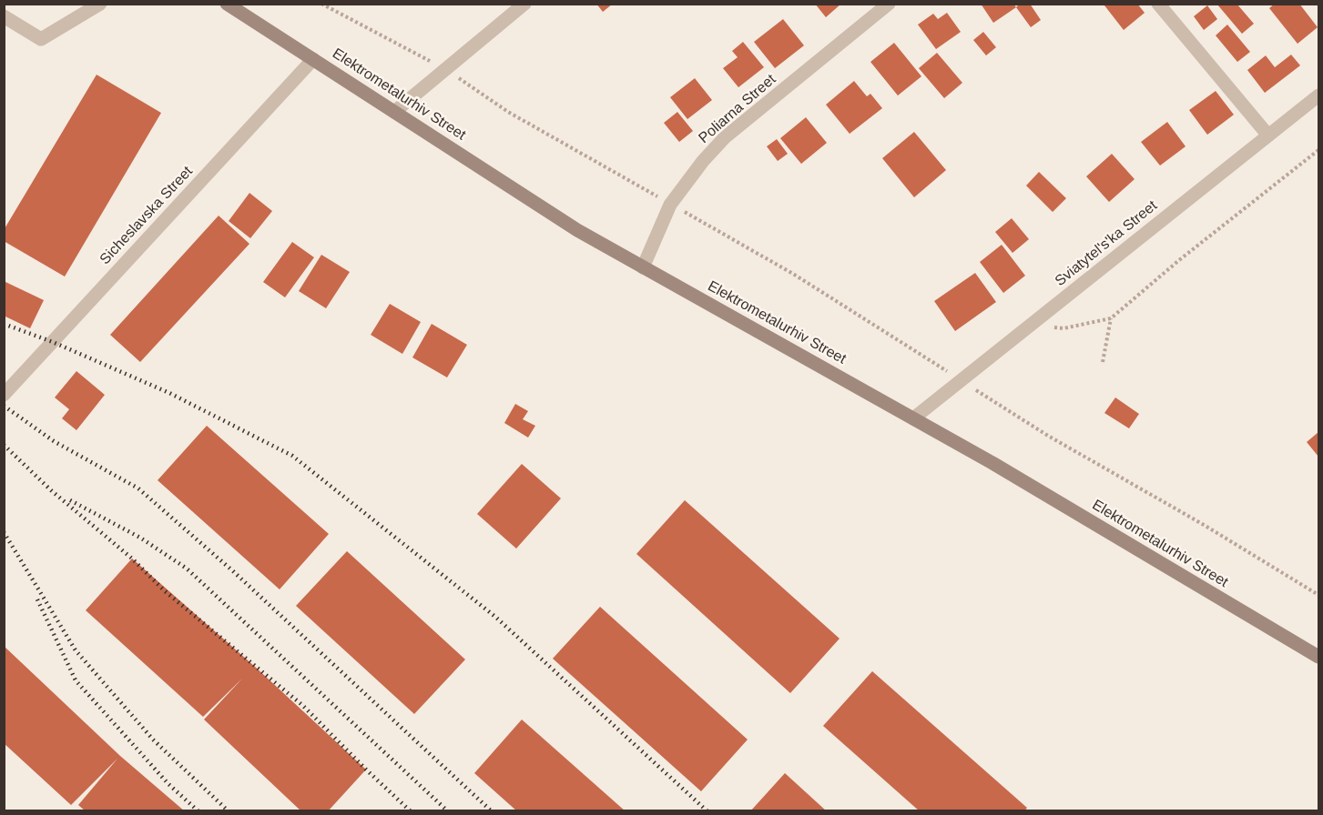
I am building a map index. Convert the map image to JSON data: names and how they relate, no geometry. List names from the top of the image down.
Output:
{
  "streets": {
    "main road": ["Elektrometalurhiv Street"],
    "street": ["Poliarna Street", "Sicheslavska Street", "Sviatytel's'ka Street"]
  },
  "crossings": [
    ["Elektrometalurhiv Street", "Poliarna Street"],
    ["Elektrometalurhiv Street", "Sicheslavska Street"],
    ["Elektrometalurhiv Street", "Sviatytel's'ka Street"]
  ]
}
